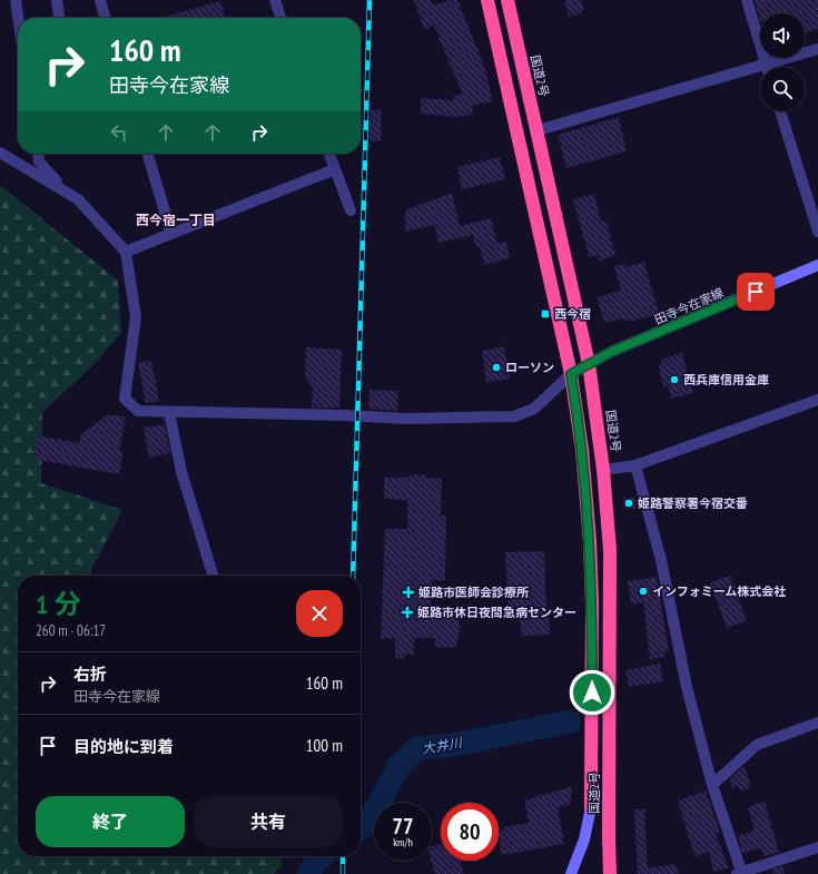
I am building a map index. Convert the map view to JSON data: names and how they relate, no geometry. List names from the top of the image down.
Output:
{
  "streets": {
    "highway": ["国道2号"],
    "main road": ["田寺今在家線"]
  },
  "crossings": [
    ["国道2号", "田寺今在家線"]
  ],
  "districts": ["西今宿一丁目"],
  "water": ["大井川"],
  "places": {
    "transit": ["西今宿"],
    "other": [
      "ローソン",
      "西兵庫信用金庫",
      "姫路警察署今宿交番",
      "インフォミーム株式会社"
    ],
    "health": ["姫路市医師会診療所", "姫路市休日夜間急病センター"]
  },
  "page": {
    "turn": ["160 m", "田寺今在家線"],
    "heading": ["1 分", "260 m · 06:17"],
    "list": [
      {
        "name": "右折",
        "note": "田寺今在家線",
        "value": "160 m"
      },
      {
        "name": "目的地に到着",
        "value": "100 m"
      }
    ],
    "buttons": ["終了", "共有"],
    "speed": "77 km/h",
    "limit": "80"
  }
}
